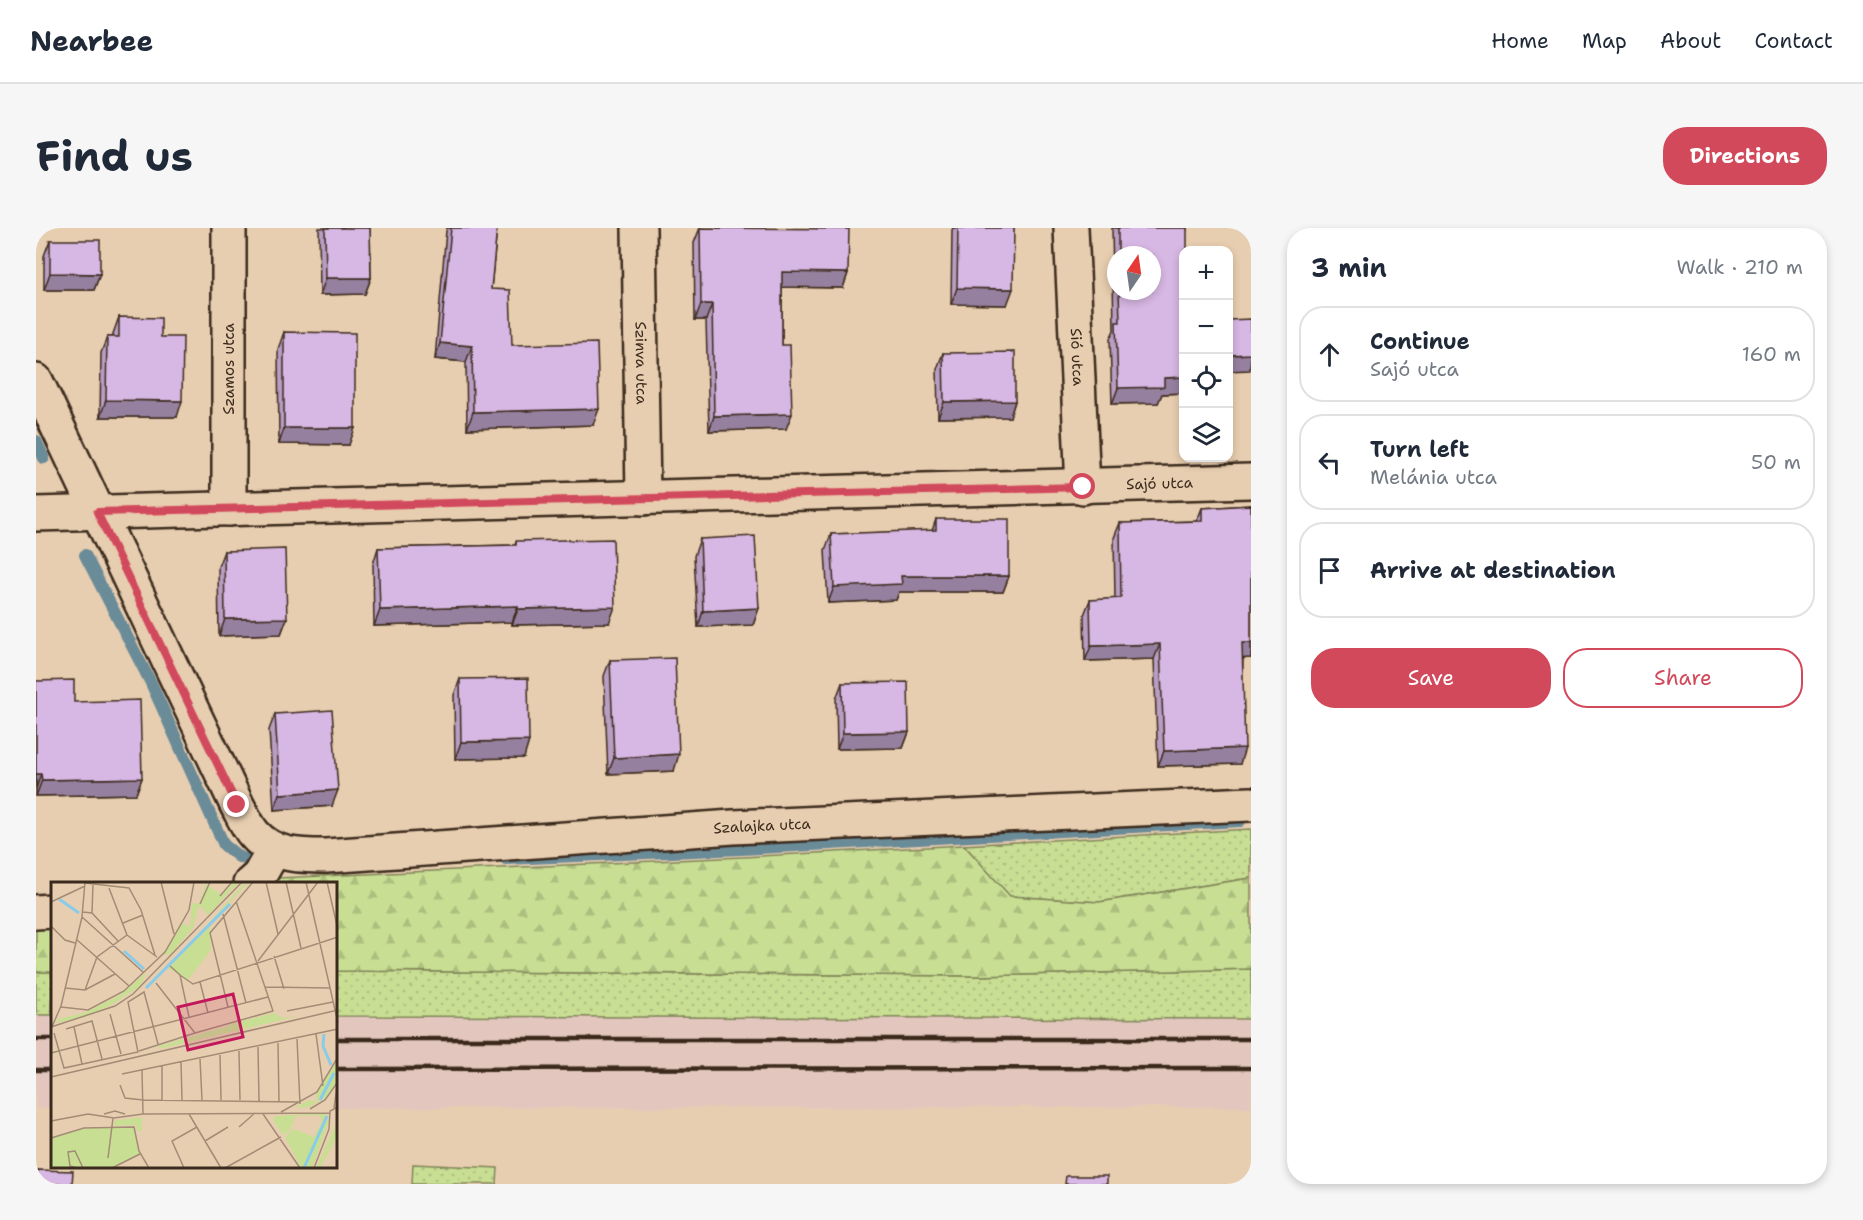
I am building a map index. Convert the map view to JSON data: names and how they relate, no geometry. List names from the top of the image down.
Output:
{
  "streets": {
    "street": [
      "Sió utca",
      "Szinva utca",
      "Szamos utca",
      "Sajó utca",
      "Szalajka utca"
    ]
  },
  "crossings": [
    ["Sió utca", "Sajó utca"],
    ["Szinva utca", "Sajó utca"],
    ["Szamos utca", "Sajó utca"]
  ],
  "north": "top",
  "page": {
    "header": "Nearbee",
    "nav": [
      "Home",
      "Map",
      "About",
      "Contact"
    ],
    "buttons": [
      "Directions",
      ["Save", "Share"]
    ],
    "title": "Find us",
    "heading": ["3 min", "Walk · 210 m"],
    "map_buttons": ["+", "−"],
    "list": [
      ["Continue", "Sajó utca", "160 m"],
      ["Turn left", "Melánia utca", "50 m"],
      "Arrive at destination"
    ]
  }
}
